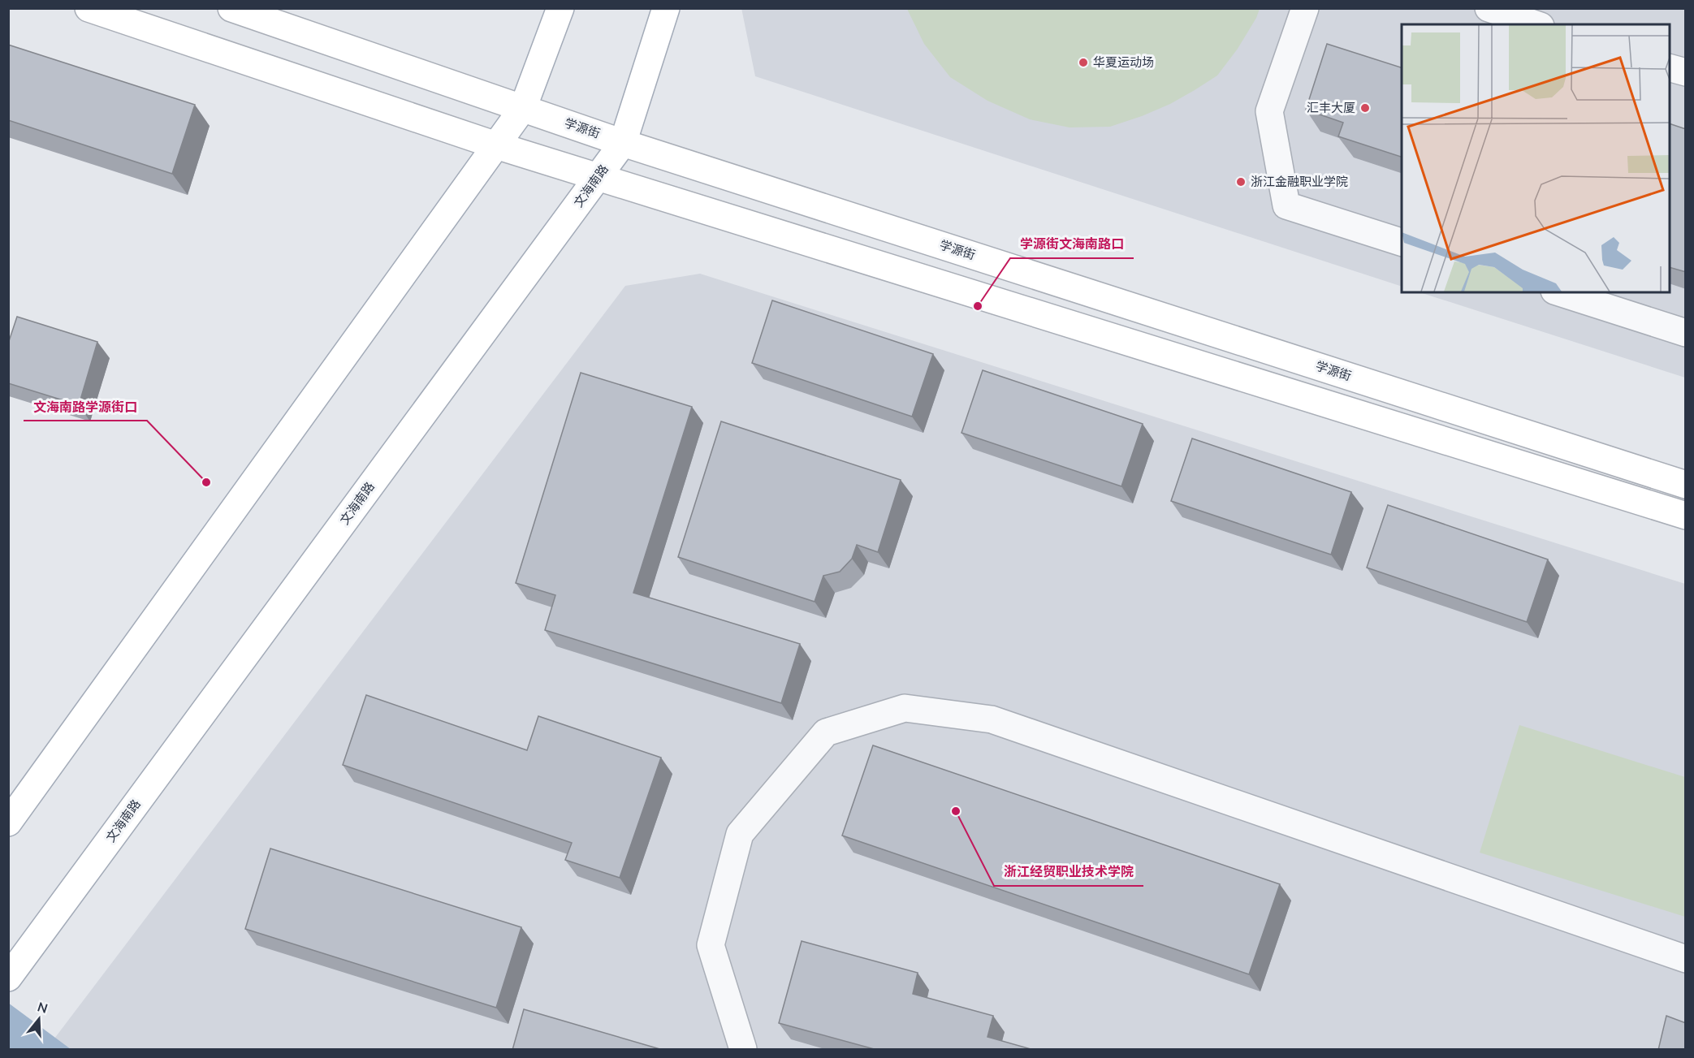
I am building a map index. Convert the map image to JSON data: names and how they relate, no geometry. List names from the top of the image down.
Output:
{
  "streets": {
    "main road": ["学源街", "文海南路"]
  },
  "crossings": [
    ["学源街", "文海南路"]
  ],
  "places": [
    "华夏运动场",
    "汇丰大厦",
    "浙江金融职业学院",
    "学源街文海南路口",
    "文海南路学源街口",
    "浙江经贸职业技术学院"
  ],
  "north": "top"
}
